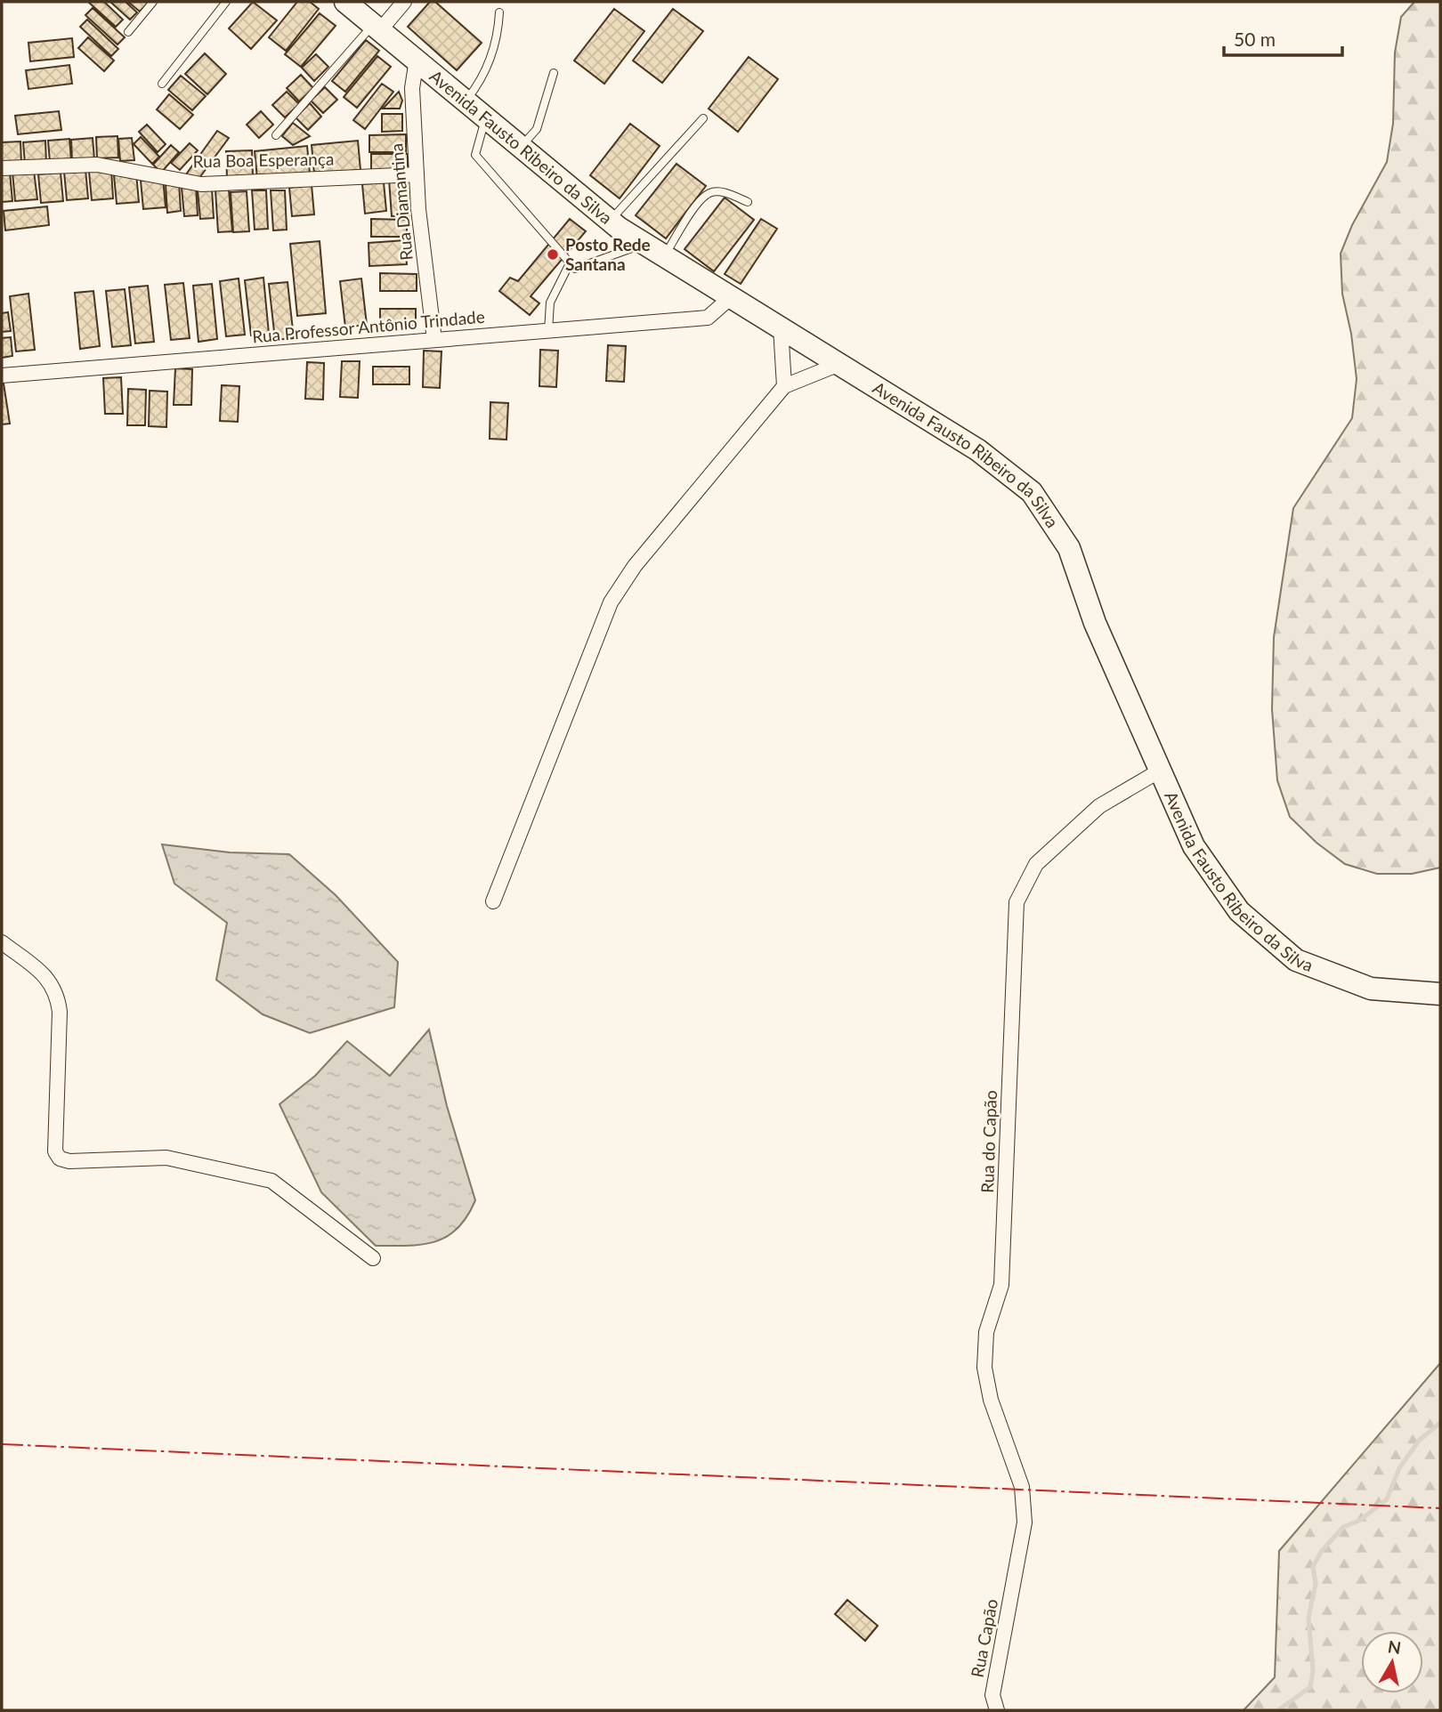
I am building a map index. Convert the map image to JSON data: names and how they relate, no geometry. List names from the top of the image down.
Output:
{
  "streets": {
    "main road": ["Avenida Fausto Ribeiro da Silva"],
    "street": [
      "Rua Boa Esperança",
      "Rua Diamantina",
      "Rua Professor Antônio Trindade",
      "Rua do Capão",
      "Rua Capão"
    ]
  },
  "crossings": [
    ["Avenida Fausto Ribeiro da Silva", "Rua Diamantina"],
    ["Avenida Fausto Ribeiro da Silva", "Rua Professor Antônio Trindade"],
    ["Avenida Fausto Ribeiro da Silva", "Rua do Capão"],
    ["Rua Boa Esperança", "Rua Diamantina"],
    ["Rua Diamantina", "Rua Professor Antônio Trindade"],
    ["Rua do Capão", "Rua Capão"]
  ],
  "places": ["Posto Rede Santana"],
  "scale_bar": "50 m",
  "north": "top"
}
